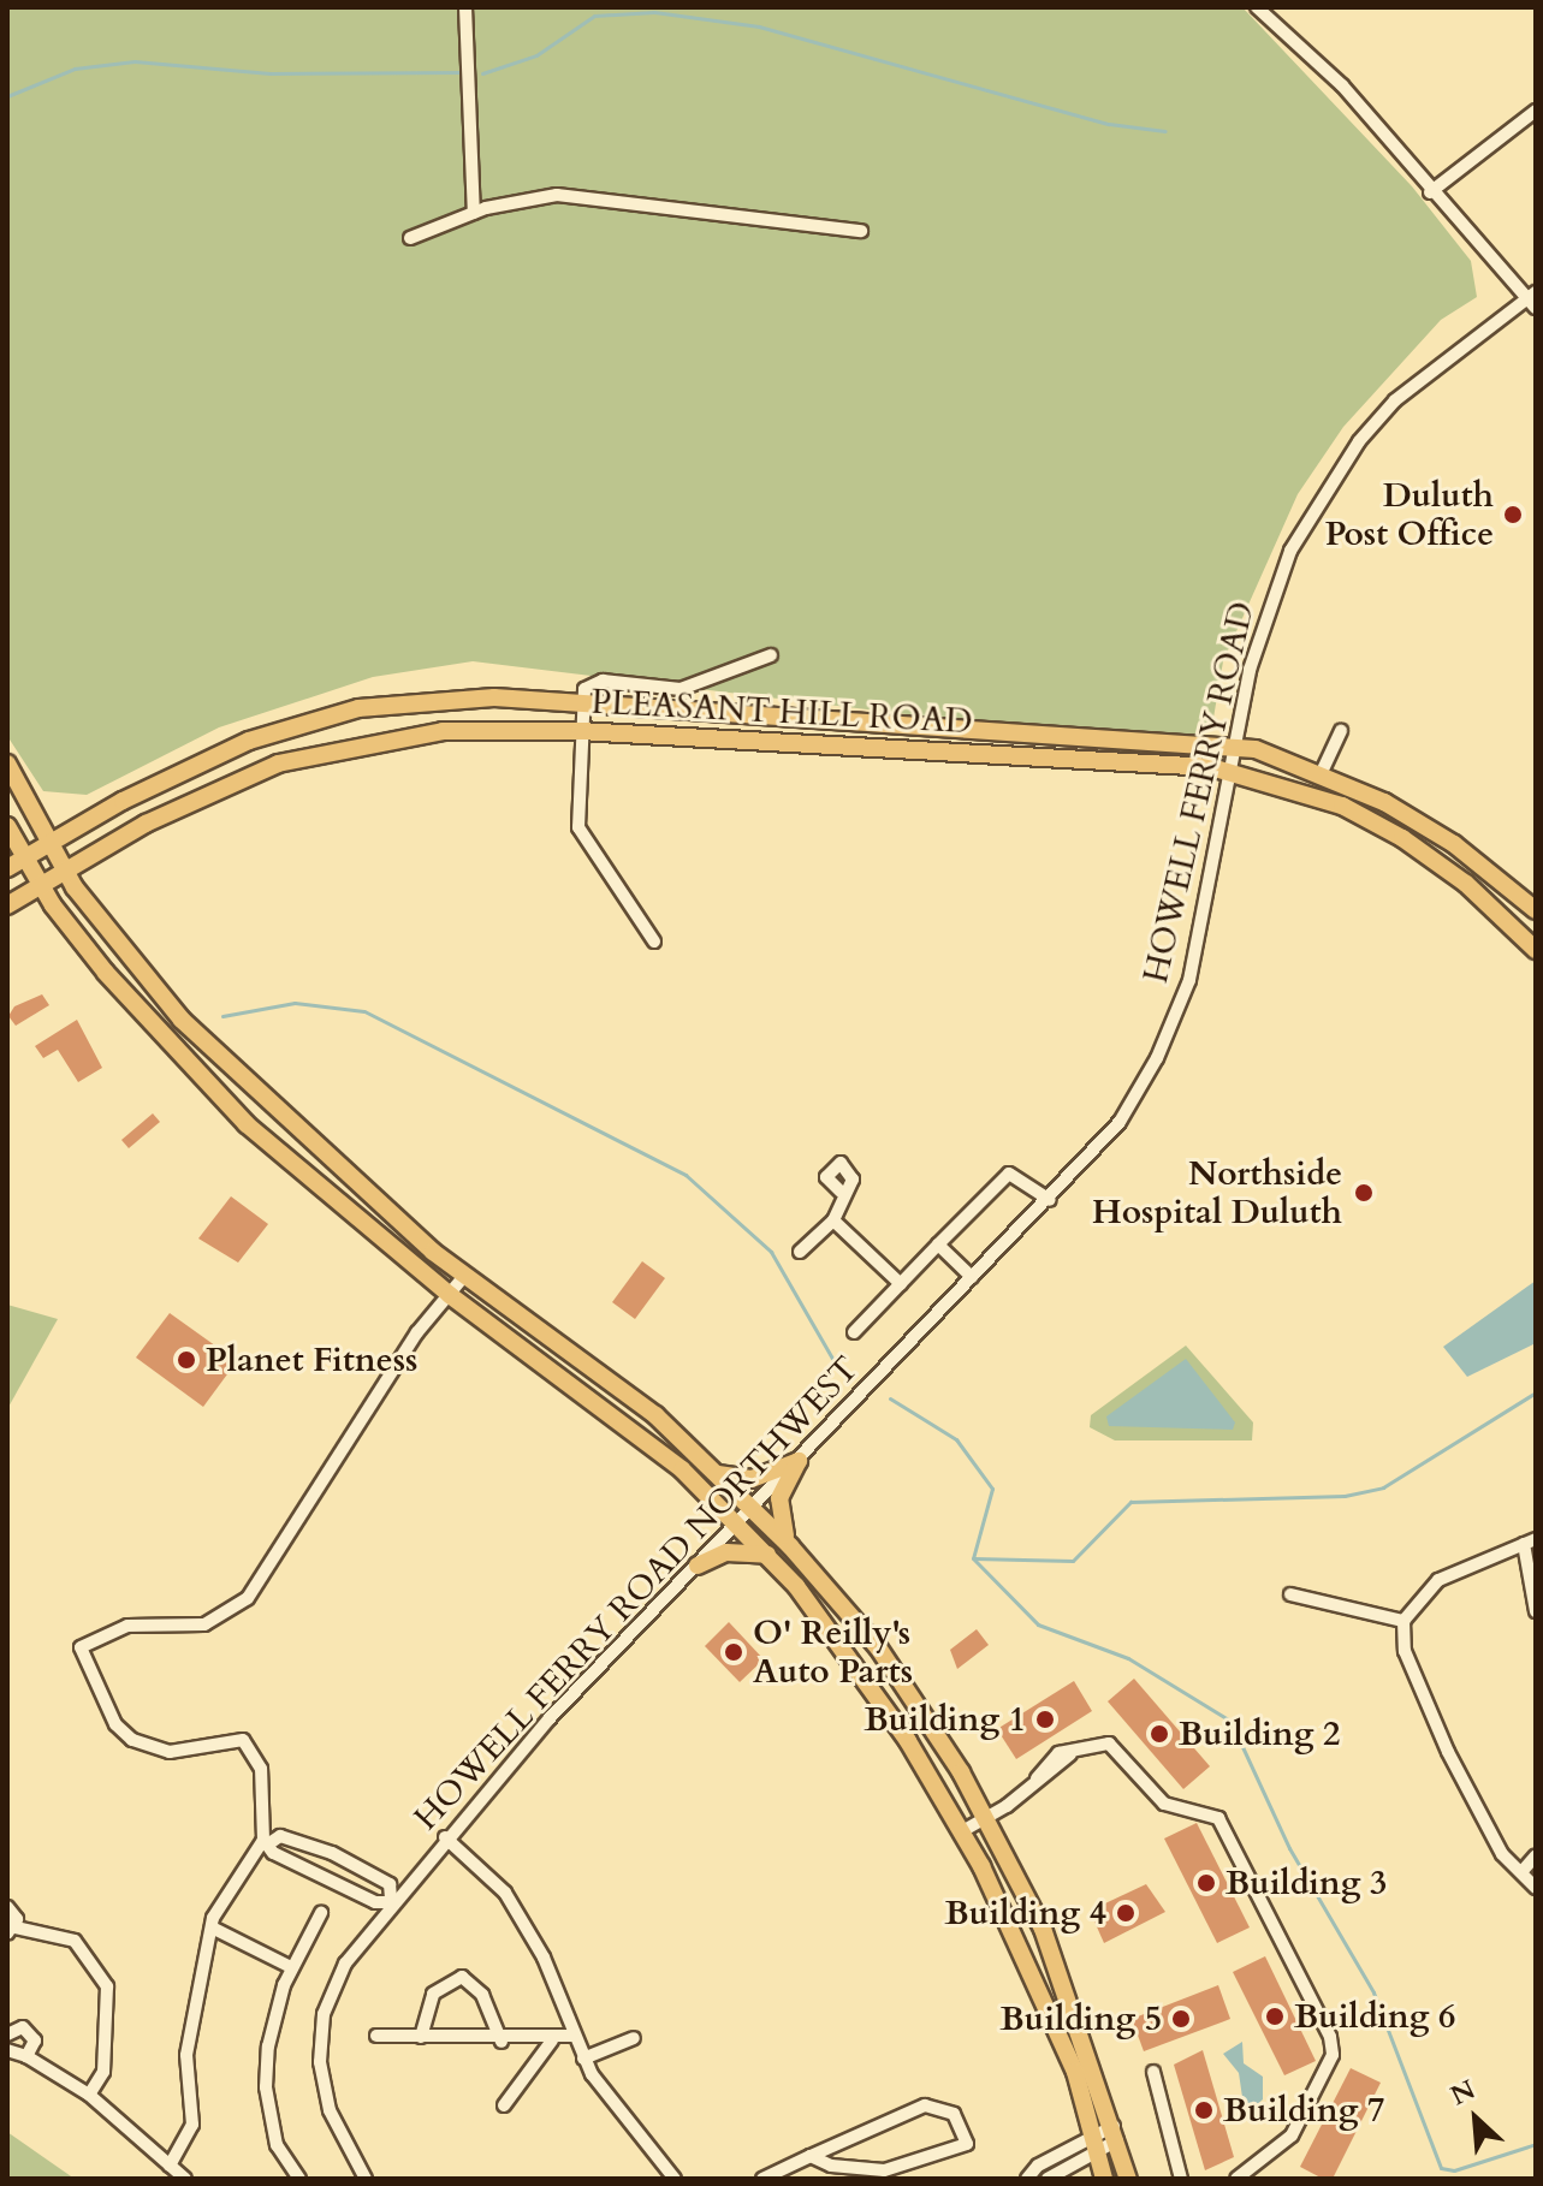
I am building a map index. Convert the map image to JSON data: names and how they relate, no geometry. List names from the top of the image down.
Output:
{
  "streets": {
    "highway": ["PLEASANT HILL ROAD"],
    "street": ["HOWELL FERRY ROAD", "HOWELL FERRY ROAD NORTHWEST"]
  },
  "crossings": [
    ["PLEASANT HILL ROAD", "HOWELL FERRY ROAD"],
    ["HOWELL FERRY ROAD", "HOWELL FERRY ROAD NORTHWEST"]
  ],
  "places": [
    "Duluth Post Office",
    "Northside Hospital Duluth",
    "Planet Fitness",
    "O' Reilly's Auto Parts",
    "Building 1",
    "Building 2",
    "Building 3",
    "Building 4",
    "Building 6",
    "Building 5",
    "Building 7"
  ],
  "north": "top left"
}
